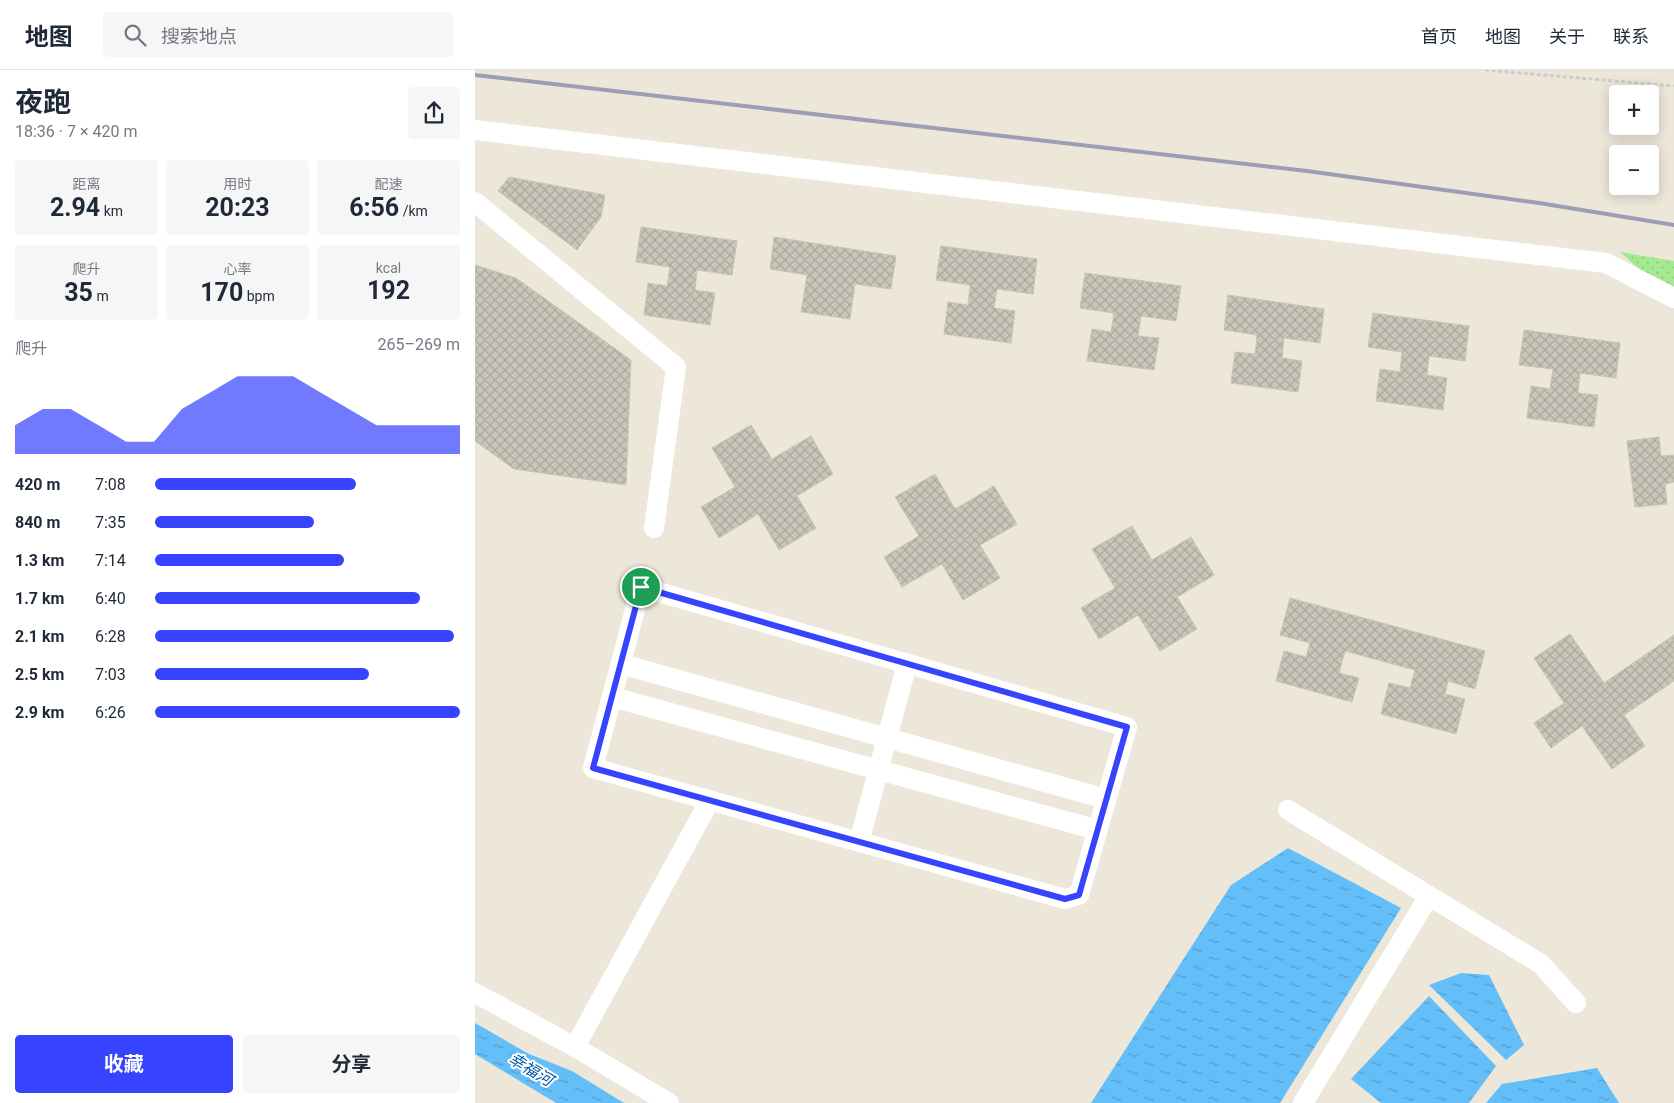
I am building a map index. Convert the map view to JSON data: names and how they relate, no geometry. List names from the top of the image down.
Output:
{
  "water": ["幸福河"],
  "page": {
    "header": "地图",
    "search": "搜索地点",
    "nav": [
      "首页",
      "地图",
      "关于",
      "联系"
    ],
    "heading": ["夜跑", "18:36 · 7 × 420 m"],
    "map_buttons": ["+", "−"],
    "stats": [
      ["距离", "2.94 km"],
      ["用时", "20:23"],
      ["配速", "6:56 /km"],
      ["爬升", "35 m"],
      ["心率", "170 bpm"],
      ["kcal", "192"]
    ],
    "chart": ["爬升", "265–269 m"],
    "list": [
      {
        "name": "420 m",
        "note": "7:08"
      },
      {
        "name": "840 m",
        "note": "7:35"
      },
      {
        "name": "1.3 km",
        "note": "7:14"
      },
      {
        "name": "1.7 km",
        "note": "6:40"
      },
      {
        "name": "2.1 km",
        "note": "6:28"
      },
      {
        "name": "2.5 km",
        "note": "7:03"
      },
      {
        "name": "2.9 km",
        "note": "6:26"
      }
    ],
    "buttons": ["收藏", "分享"]
  }
}
